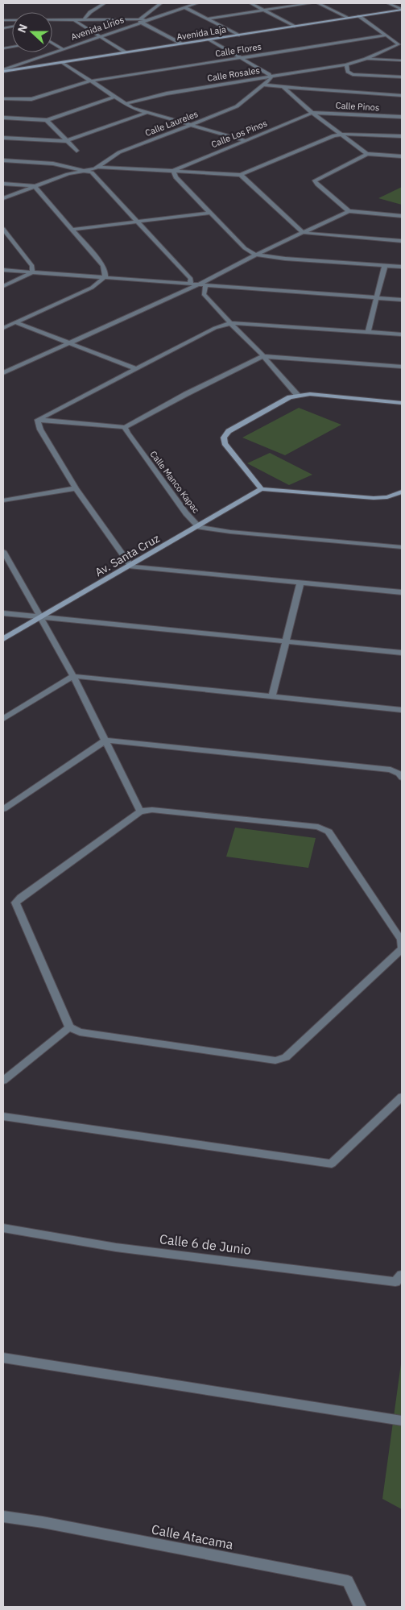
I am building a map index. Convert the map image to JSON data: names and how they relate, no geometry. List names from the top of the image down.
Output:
{
  "streets": {
    "street": [
      "Avenida Lirios",
      "Avenida Laja",
      "Calle Flores",
      "Calle Rosales",
      "Calle Pinos",
      "Calle Laureles",
      "Calle Los Pinos",
      "Calle Manco Kapac",
      "Av. Santa Cruz",
      "Calle 6 de Junio",
      "Calle Atacama"
    ]
  },
  "crossings": [
    ["Avenida Lirios", "Avenida Laja"],
    ["Calle Rosales", "Calle Laureles"],
    ["Calle Pinos", "Calle Los Pinos"],
    ["Calle Manco Kapac", "Av. Santa Cruz"]
  ],
  "north": "left"
}
